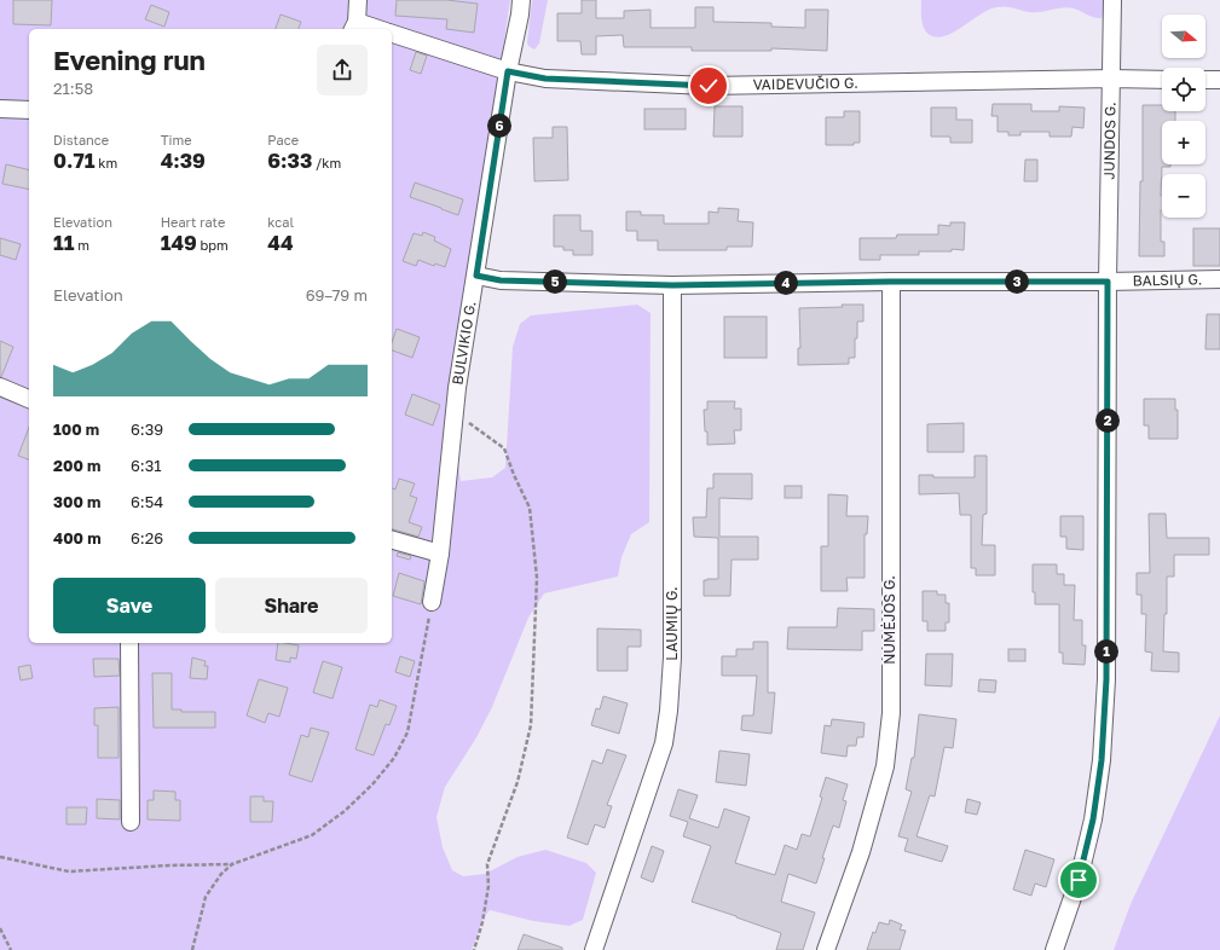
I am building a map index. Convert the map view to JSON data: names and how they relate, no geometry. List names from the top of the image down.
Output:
{
  "streets": {
    "street": [
      "VAIDEVUČIO G.",
      "JUNDOS G.",
      "BALSIŲ G.",
      "BULVIKIO G.",
      "NUMĖJOS G.",
      "LAUMIŲ G."
    ]
  },
  "crossings": [
    ["VAIDEVUČIO G.", "JUNDOS G."],
    ["VAIDEVUČIO G.", "BULVIKIO G."],
    ["JUNDOS G.", "BALSIŲ G."],
    ["BALSIŲ G.", "BULVIKIO G."],
    ["BALSIŲ G.", "NUMĖJOS G."],
    ["BALSIŲ G.", "LAUMIŲ G."]
  ],
  "north": "right",
  "page": {
    "map_buttons": ["+", "−"],
    "heading": ["Evening run", "21:58"],
    "stats": [
      ["Distance", "0.71 km"],
      ["Time", "4:39"],
      ["Pace", "6:33 /km"],
      ["Elevation", "11 m"],
      ["Heart rate", "149 bpm"],
      ["kcal", "44"]
    ],
    "pins": [
      "6",
      "3",
      "5",
      "4",
      "2",
      "1"
    ],
    "chart": ["Elevation", "69–79 m"],
    "list": [
      {
        "name": "100 m",
        "note": "6:39"
      },
      {
        "name": "200 m",
        "note": "6:31"
      },
      {
        "name": "300 m",
        "note": "6:54"
      },
      {
        "name": "400 m",
        "note": "6:26"
      }
    ],
    "buttons": ["Save", "Share"]
  }
}
